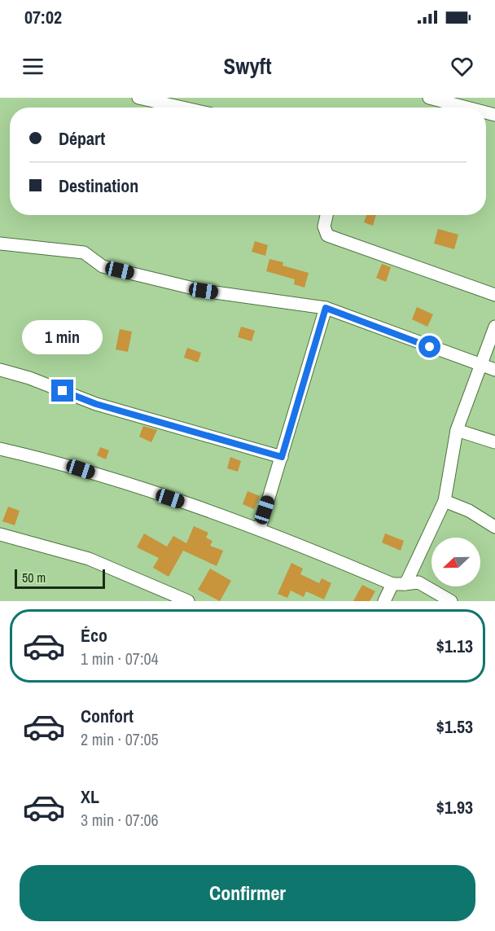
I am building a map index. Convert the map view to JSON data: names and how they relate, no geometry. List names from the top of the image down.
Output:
{
  "scale_bar": "50 m",
  "north": "left",
  "page": {
    "status": "07:02",
    "header": "Swyft",
    "banner": ["Départ", "Destination"],
    "bubble": "1 min",
    "scale": "50 m",
    "list": [
      {
        "name": "Éco",
        "note": "1 min · 07:04",
        "value": "$1.13"
      },
      {
        "name": "Confort",
        "note": "2 min · 07:05",
        "value": "$1.53"
      },
      {
        "name": "XL",
        "note": "3 min · 07:06",
        "value": "$1.93"
      }
    ],
    "buttons": "Confirmer"
  }
}
